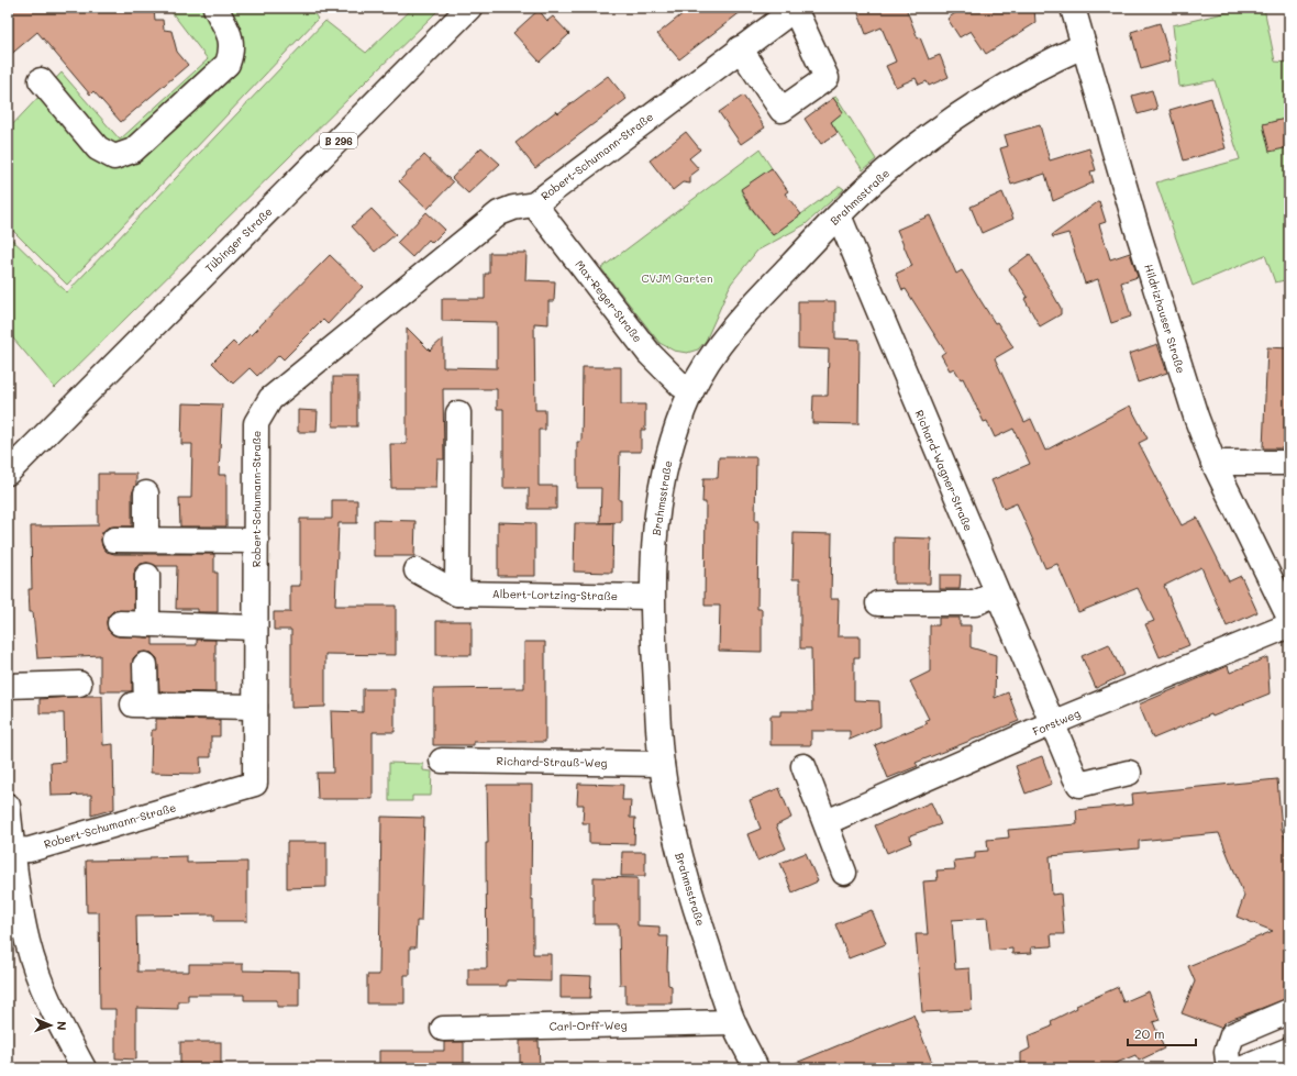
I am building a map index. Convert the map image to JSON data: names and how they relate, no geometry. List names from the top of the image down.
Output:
{
  "streets": {
    "street": [
      "B 296",
      "Robert-Schumann-Straße",
      "Brahmsstraße",
      "Tübinger Straße",
      "Max-Reger-Straße",
      "Hildrizhauser Straße",
      "Richard-Wagner-Straße",
      "Albert-Lortzing-Straße",
      "Forstweg",
      "Richard-Strauß-Weg",
      "Carl-Orff-Weg"
    ]
  },
  "crossings": [
    ["Robert-Schumann-Straße", "Max-Reger-Straße"],
    ["Brahmsstraße", "Max-Reger-Straße"],
    ["Brahmsstraße", "Hildrizhauser Straße"],
    ["Brahmsstraße", "Richard-Wagner-Straße"],
    ["Brahmsstraße", "Albert-Lortzing-Straße"],
    ["Brahmsstraße", "Richard-Strauß-Weg"],
    ["Brahmsstraße", "Carl-Orff-Weg"],
    ["Richard-Wagner-Straße", "Forstweg"]
  ],
  "parks": ["CVJM Garten"],
  "scale_bar": "20 m",
  "north": "right"
}
